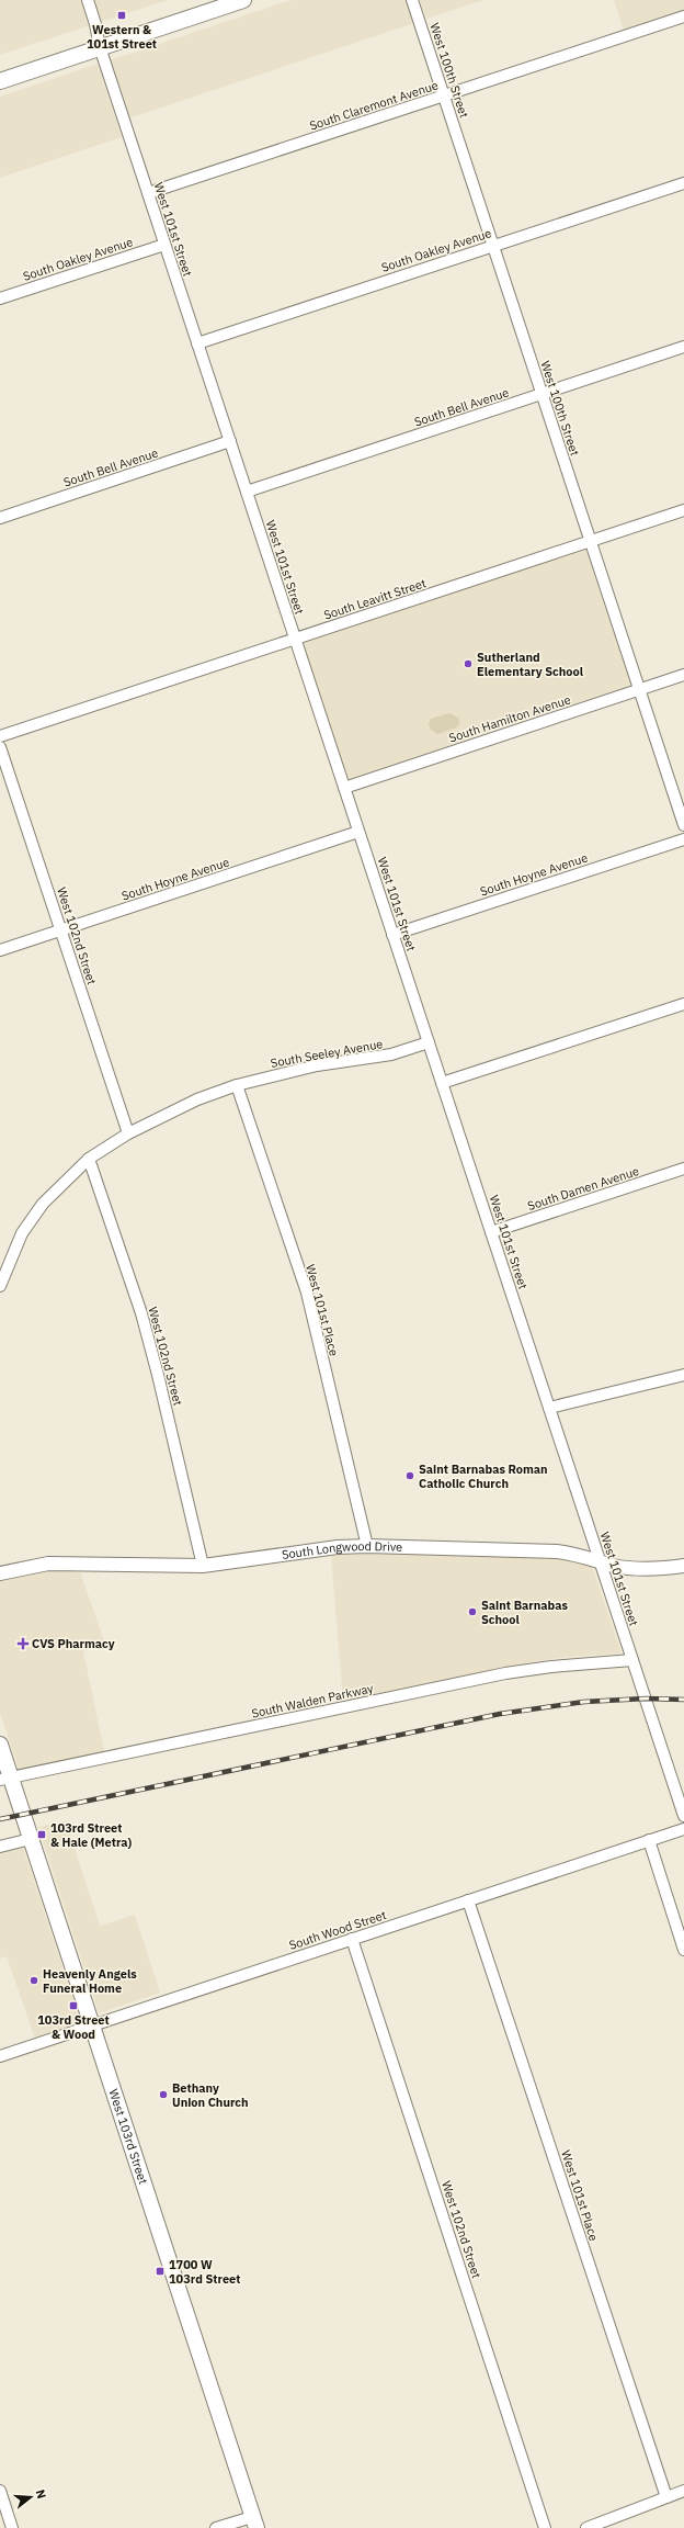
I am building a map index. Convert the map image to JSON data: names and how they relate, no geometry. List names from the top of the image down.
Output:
{
  "streets": {
    "main road": ["West 103rd Street"],
    "street": [
      "West 100th Street",
      "South Claremont Avenue",
      "West 101st Street",
      "South Oakley Avenue",
      "South Bell Avenue",
      "South Leavitt Street",
      "South Hamilton Avenue",
      "South Hoyne Avenue",
      "West 102nd Street",
      "South Seeley Avenue",
      "South Damen Avenue",
      "West 101st Place",
      "South Longwood Drive",
      "South Walden Parkway",
      "South Wood Street"
    ]
  },
  "crossings": [
    ["West 100th Street", "South Claremont Avenue"],
    ["West 100th Street", "South Oakley Avenue"],
    ["West 100th Street", "South Bell Avenue"],
    ["West 100th Street", "South Leavitt Street"],
    ["West 100th Street", "South Hamilton Avenue"],
    ["South Claremont Avenue", "West 101st Street"],
    ["West 101st Street", "South Oakley Avenue"],
    ["West 101st Street", "South Bell Avenue"],
    ["West 101st Street", "South Leavitt Street"],
    ["West 101st Street", "South Hamilton Avenue"],
    ["West 101st Street", "South Hoyne Avenue"],
    ["West 101st Street", "South Seeley Avenue"],
    ["West 101st Street", "South Damen Avenue"],
    ["West 101st Street", "South Longwood Drive"],
    ["West 101st Street", "South Walden Parkway"],
    ["South Hoyne Avenue", "West 102nd Street"],
    ["West 102nd Street", "South Seeley Avenue"],
    ["West 102nd Street", "South Longwood Drive"],
    ["West 102nd Street", "South Wood Street"],
    ["South Seeley Avenue", "West 101st Place"],
    ["West 101st Place", "South Longwood Drive"],
    ["West 101st Place", "South Wood Street"],
    ["South Walden Parkway", "West 103rd Street"],
    ["South Wood Street", "West 103rd Street"]
  ],
  "places": {
    "transit": [
      "Western & 101st Street",
      "103rd Street & Hale (Metra)",
      "103rd Street & Wood",
      "1700 W 103rd Street"
    ],
    "other": [
      "Sutherland Elementary School",
      "Saint Barnabas Roman Catholic Church",
      "Saint Barnabas School",
      "Heavenly Angels Funeral Home",
      "Bethany Union Church"
    ],
    "health": ["CVS Pharmacy"]
  },
  "north": "right"
}
